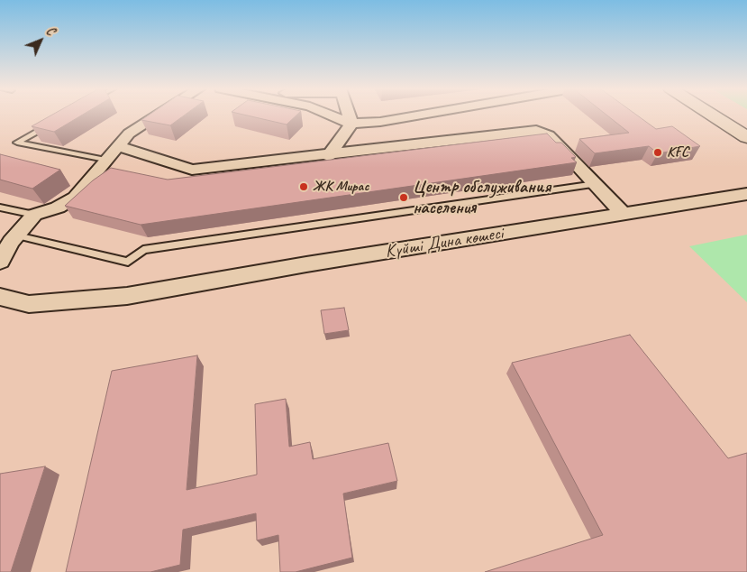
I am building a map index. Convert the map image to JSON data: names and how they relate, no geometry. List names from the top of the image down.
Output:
{
  "streets": {
    "street": ["Күйші Дина көшесі"]
  },
  "places": ["KFC", "ЖК Мирас", "Центр обслуживания населения"],
  "north": "top right"
}
